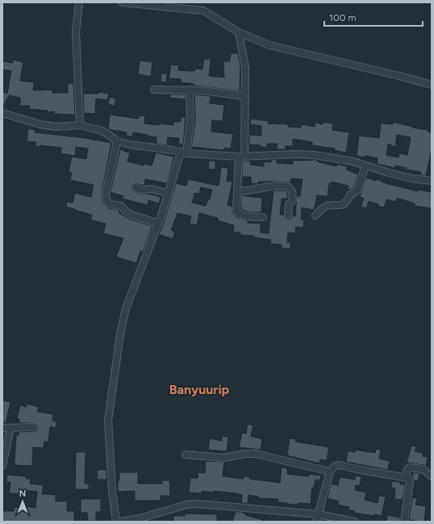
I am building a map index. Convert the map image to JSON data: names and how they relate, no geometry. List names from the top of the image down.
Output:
{
  "districts": ["Banyuurip"],
  "scale_bar": "100 m",
  "north": "top"
}
